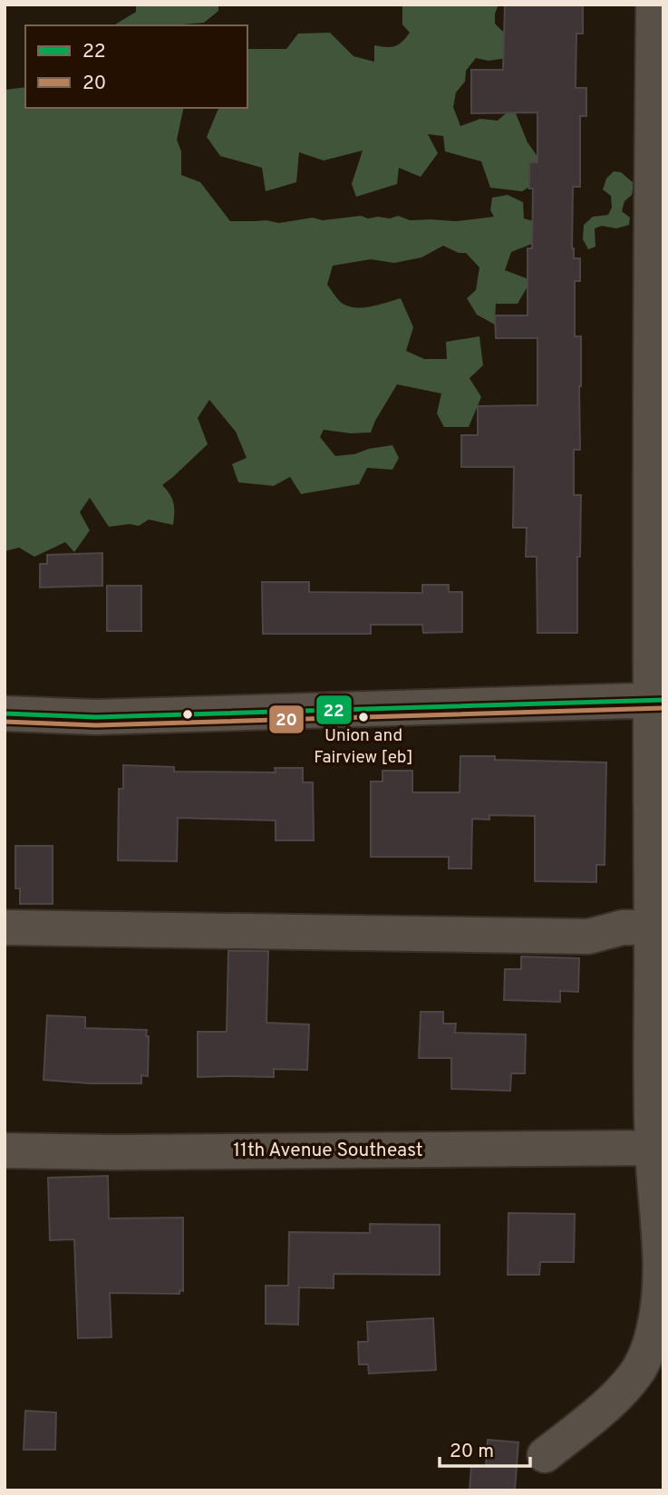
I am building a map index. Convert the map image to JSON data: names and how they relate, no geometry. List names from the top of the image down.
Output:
{
  "streets": {
    "street": ["11th Avenue Southeast"]
  },
  "places": ["Union and Fairview [eb]"],
  "lines": ["transit line 22", "transit line 20"],
  "legend": ["22", "20"],
  "scale_bar": "20 m"
}
